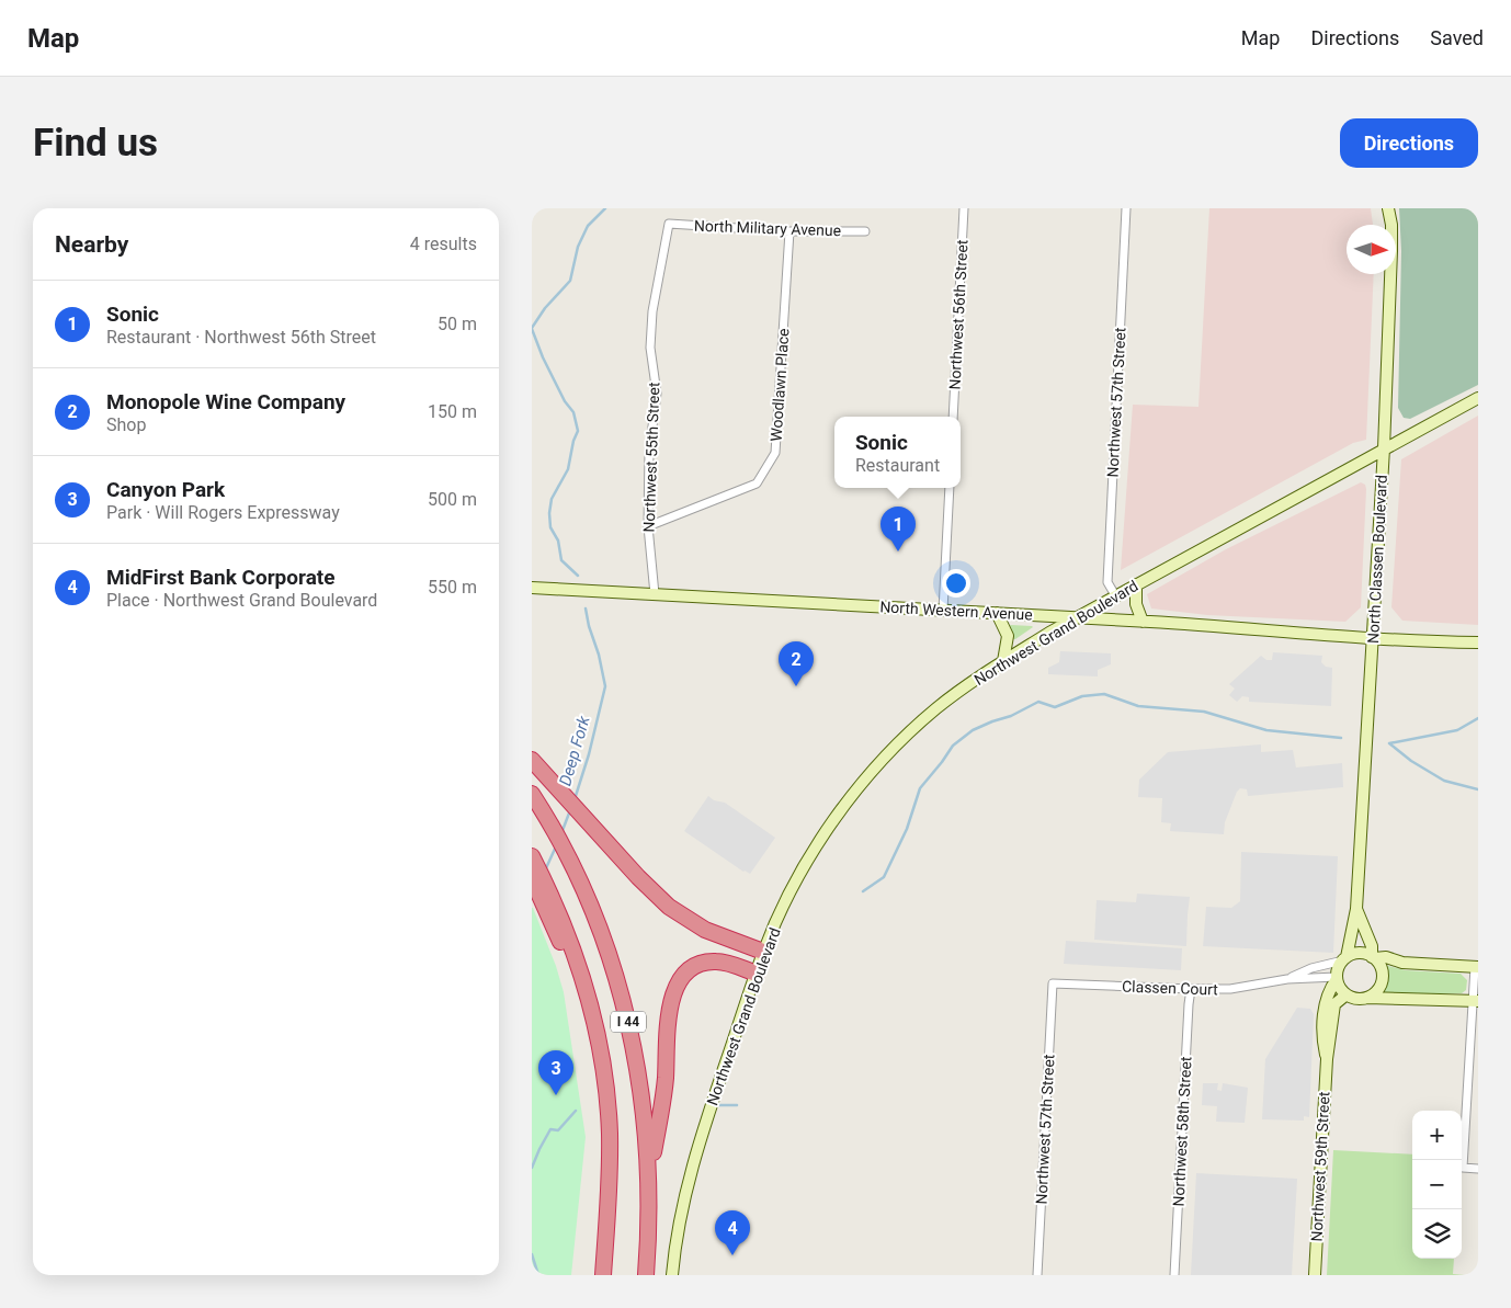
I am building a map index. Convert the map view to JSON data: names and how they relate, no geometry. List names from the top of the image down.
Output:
{
  "streets": {
    "highway": ["I 44"],
    "main road": [
      "North Classen Boulevard",
      "North Western Avenue",
      "Northwest Grand Boulevard",
      "Northwest 59th Street"
    ],
    "street": [
      "North Military Avenue",
      "Northwest 56th Street",
      "Woodlawn Place",
      "Northwest 57th Street",
      "Northwest 55th Street",
      "Classen Court",
      "Northwest 58th Street"
    ]
  },
  "crossings": [
    ["North Military Avenue", "Woodlawn Place"],
    ["North Military Avenue", "Northwest 55th Street"],
    ["Woodlawn Place", "Northwest 55th Street"],
    ["Northwest 57th Street", "Northwest Grand Boulevard"],
    ["Northwest 57th Street", "Classen Court"],
    ["Northwest 55th Street", "North Western Avenue"],
    ["North Classen Boulevard", "North Western Avenue"],
    ["North Classen Boulevard", "Northwest Grand Boulevard"],
    ["North Classen Boulevard", "Classen Court"],
    ["North Classen Boulevard", "Northwest 59th Street"],
    ["North Western Avenue", "Northwest Grand Boulevard"],
    ["Classen Court", "Northwest 58th Street"],
    ["Classen Court", "Northwest 59th Street"]
  ],
  "water": ["Deep Fork"],
  "north": "right",
  "page": {
    "header": "Map",
    "nav": ["Map", "Directions", "Saved"],
    "buttons": "Directions",
    "title": "Find us",
    "heading": ["Nearby", "4 results"],
    "list": [
      {
        "mark": "1",
        "name": "Sonic",
        "note": "Restaurant · Northwest 56th Street",
        "value": "50 m"
      },
      {
        "mark": "2",
        "name": "Monopole Wine Company",
        "note": "Shop",
        "value": "150 m"
      },
      {
        "mark": "3",
        "name": "Canyon Park",
        "note": "Park · Will Rogers Expressway",
        "value": "500 m"
      },
      {
        "mark": "4",
        "name": "MidFirst Bank Corporate",
        "note": "Place · Northwest Grand Boulevard",
        "value": "550 m"
      }
    ],
    "popup": ["Sonic", "Restaurant"],
    "pins": [
      "1",
      "2",
      "3",
      "4"
    ],
    "map_buttons": ["+", "−"]
  }
}
